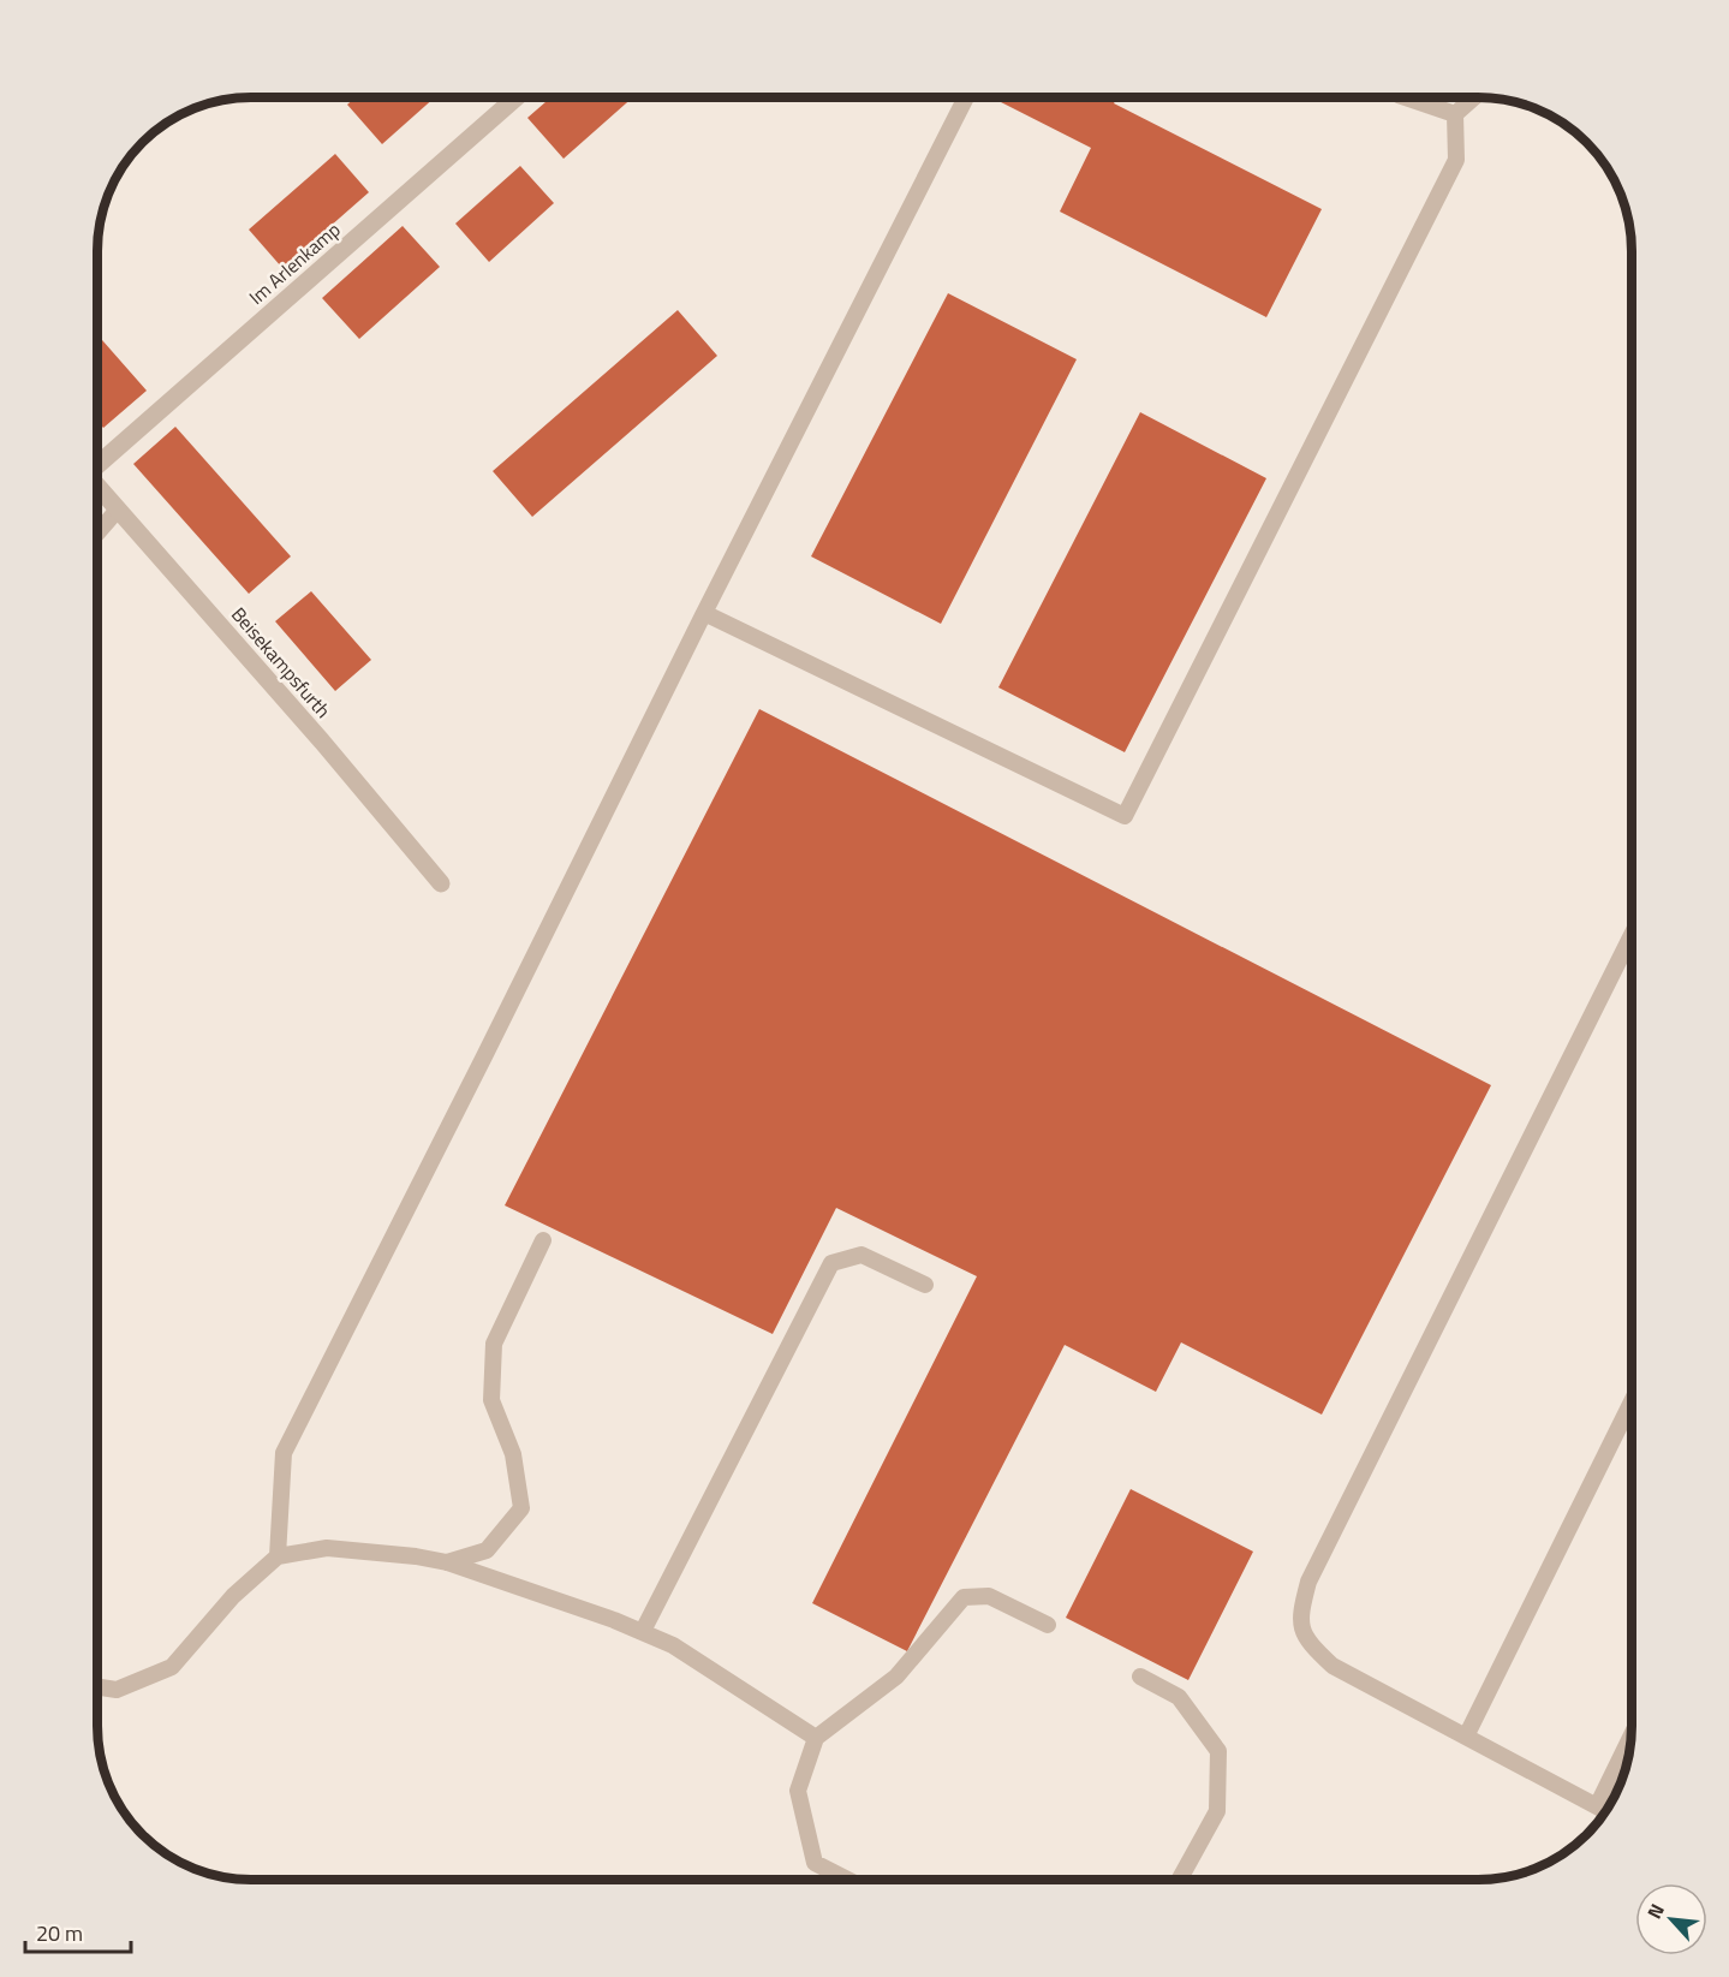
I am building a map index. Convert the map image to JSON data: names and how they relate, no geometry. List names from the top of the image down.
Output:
{
  "streets": {
    "street": ["Im Arlenkamp", "Beisekampsfurth"]
  },
  "scale_bar": "20 m",
  "north": "top left"
}
